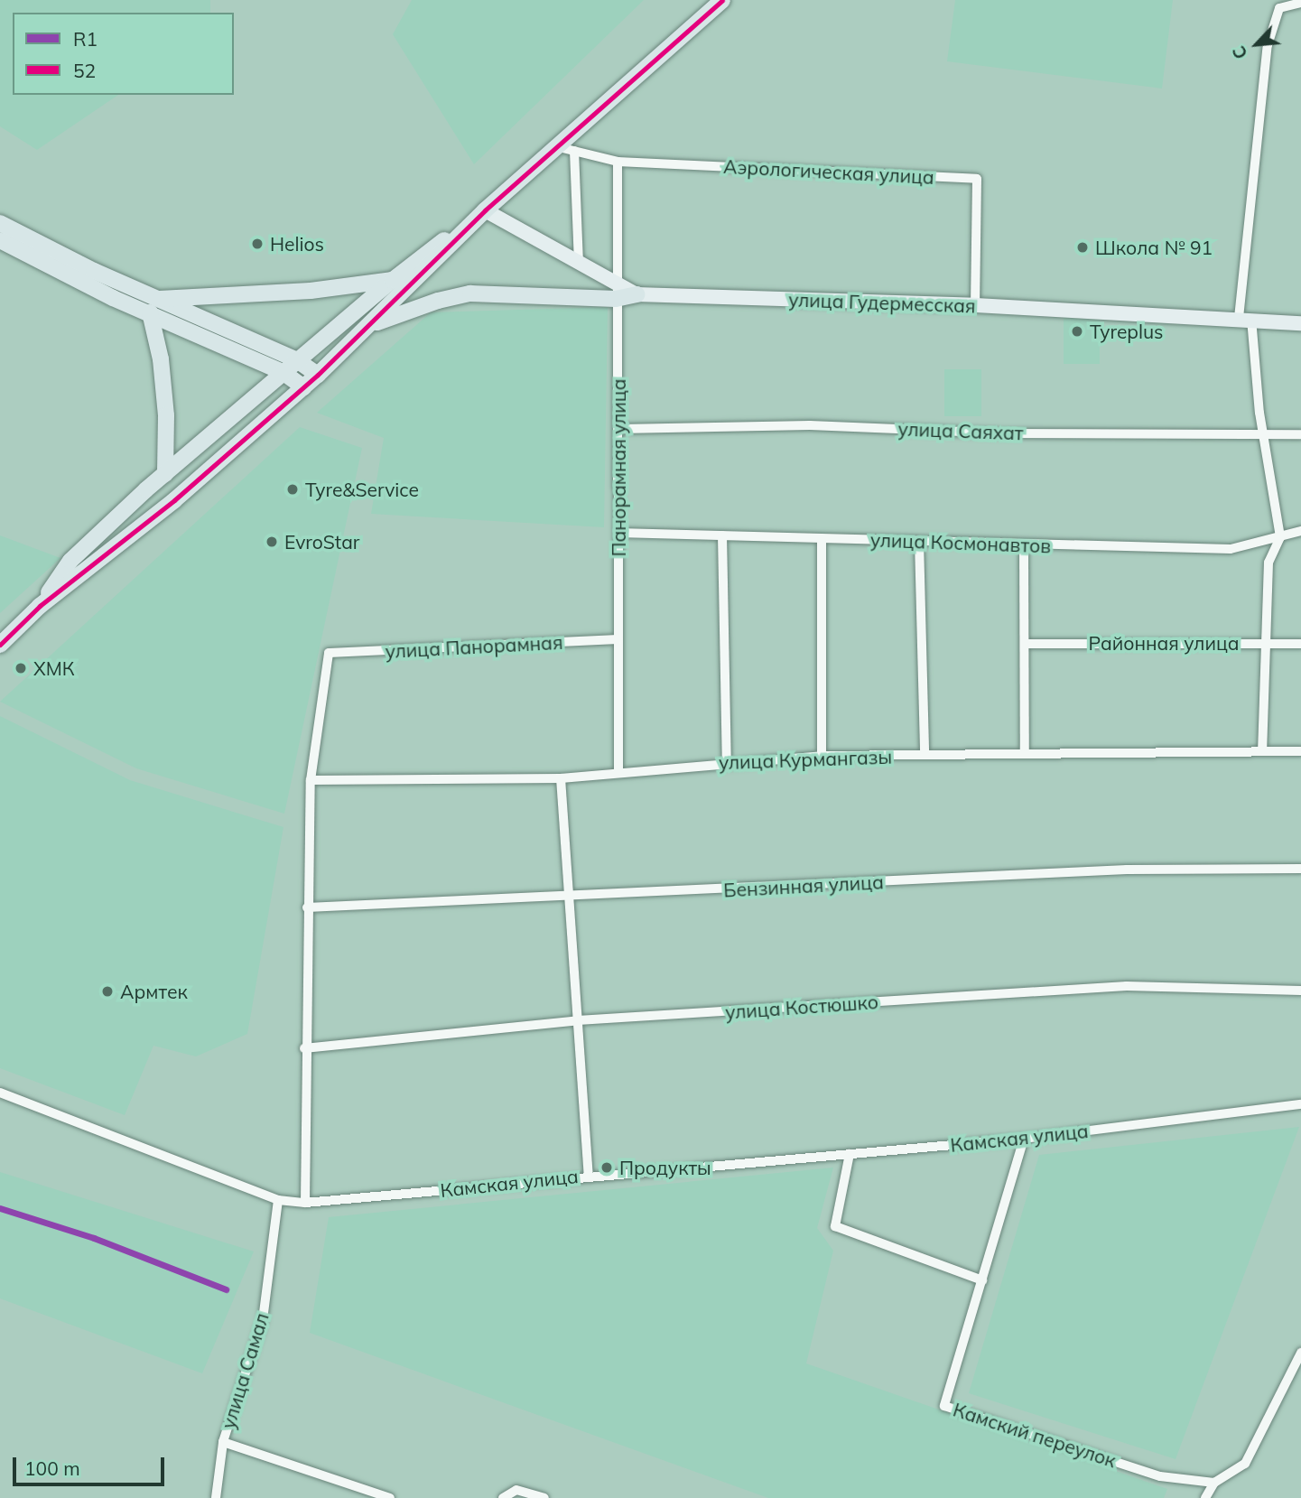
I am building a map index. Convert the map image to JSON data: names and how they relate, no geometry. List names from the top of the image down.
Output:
{
  "streets": {
    "main road": ["улица Гудермесская"],
    "street": [
      "Аэрологическая улица",
      "улица Саяхат",
      "Панорамная улица",
      "улица Космонавтов",
      "Районная улица",
      "улица Панорамная",
      "улица Курмангазы",
      "Бензинная улица",
      "улица Костюшко",
      "Камская улица",
      "улица Самал",
      "Камский переулок"
    ]
  },
  "crossings": [
    ["Аэрологическая улица", "улица Гудермесская"],
    ["Аэрологическая улица", "Панорамная улица"],
    ["улица Саяхат", "Панорамная улица"],
    ["Панорамная улица", "улица Космонавтов"],
    ["Панорамная улица", "улица Панорамная"],
    ["Панорамная улица", "улица Курмангазы"],
    ["улица Панорамная", "улица Курмангазы"],
    ["Камская улица", "улица Самал"],
    ["Камская улица", "Камский переулок"]
  ],
  "places": [
    "Helios",
    "Школа № 91",
    "Tyreplus",
    "Tyre&Service",
    "EvroStar",
    "ХМК",
    "Армтек",
    "Продукты"
  ],
  "lines": ["transit line 52", "transit line R1"],
  "legend": ["R1", "52"],
  "scale_bar": "100 m",
  "north": "bottom left"
}
